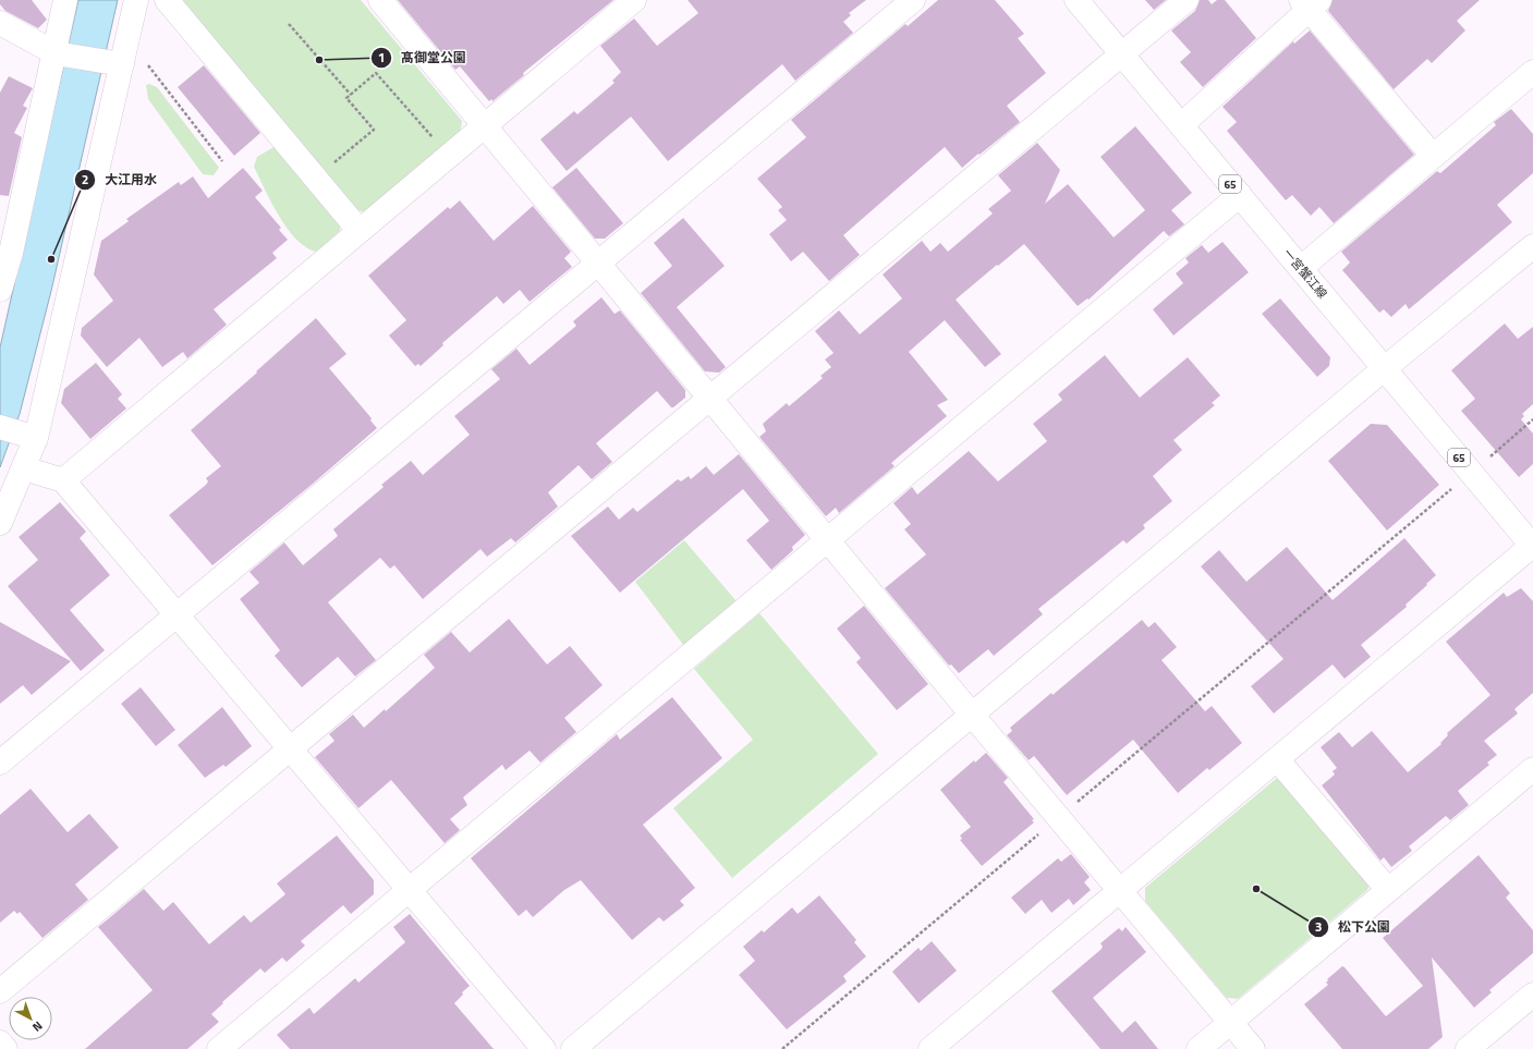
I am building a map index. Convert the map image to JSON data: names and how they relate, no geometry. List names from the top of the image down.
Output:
{
  "streets": {
    "street": ["65", "一宮蟹江線"]
  },
  "places": ["髙御堂公園", "大江用水", "松下公園"],
  "north": "bottom right"
}
